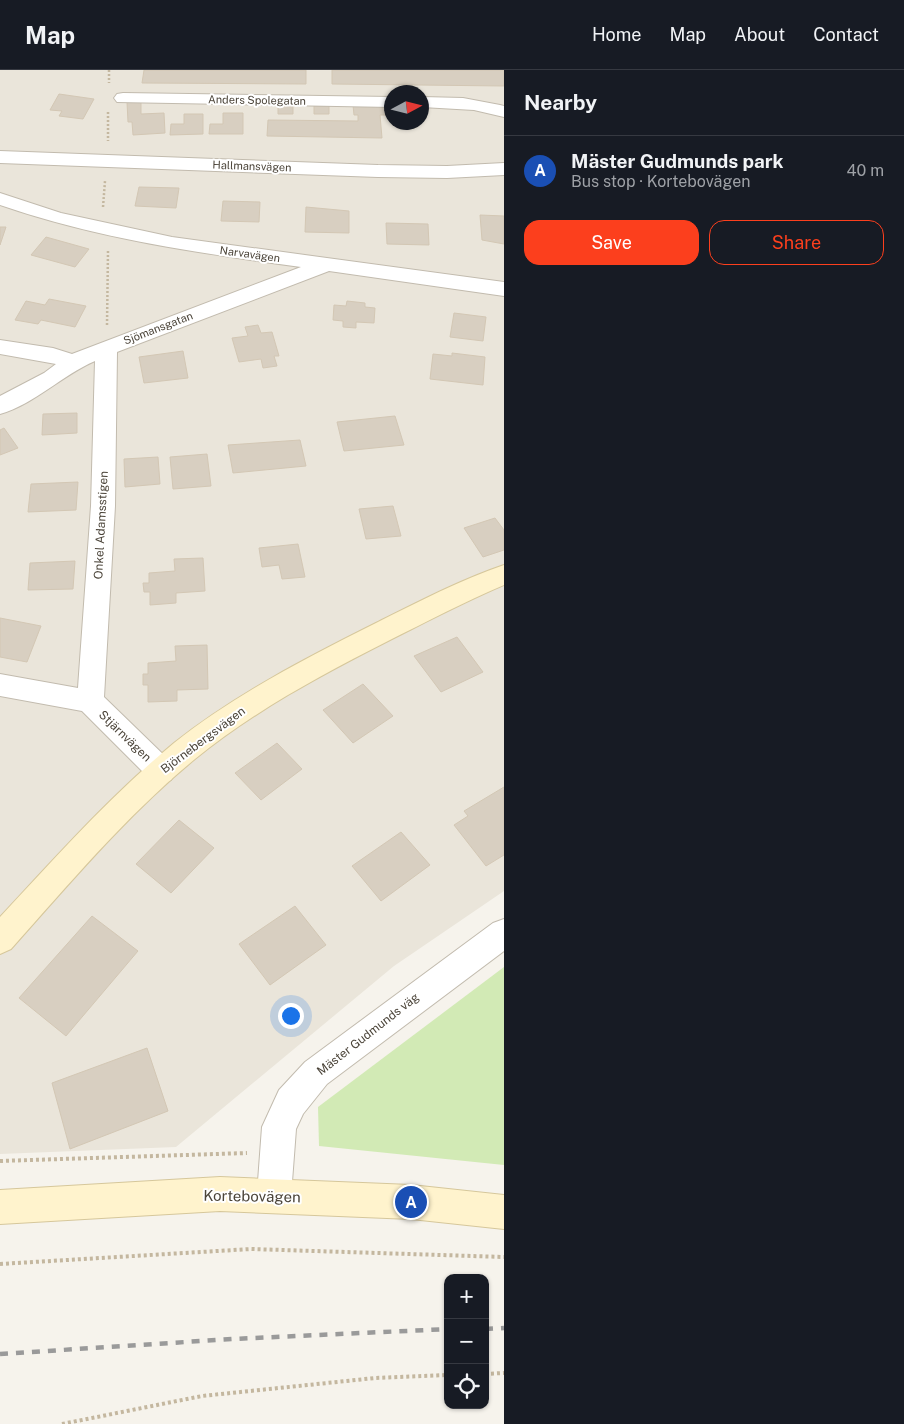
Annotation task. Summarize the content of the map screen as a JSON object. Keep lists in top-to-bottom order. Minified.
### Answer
{"streets":{"street":["Anders Spolegatan","Hallmansvägen","Narvavägen","Sjömansgatan","Onkel Adamsstigen","Stjärnvägen","Björnebergsvägen","Mäster Gudmunds väg","Kortebovägen"]},"crossings":[["Narvavägen","Sjömansgatan"],["Sjömansgatan","Onkel Adamsstigen"],["Onkel Adamsstigen","Stjärnvägen"],["Stjärnvägen","Björnebergsvägen"],["Mäster Gudmunds väg","Kortebovägen"]],"north":"right","page":{"header":"Map","nav":["Home","Map","About","Contact"],"heading":"Nearby","list":[{"mark":"A","name":"Mäster Gudmunds park","note":"Bus stop · Kortebovägen","value":"40 m"}],"buttons":["Save","Share"],"pins":"A","map_buttons":["+","−"]}}
